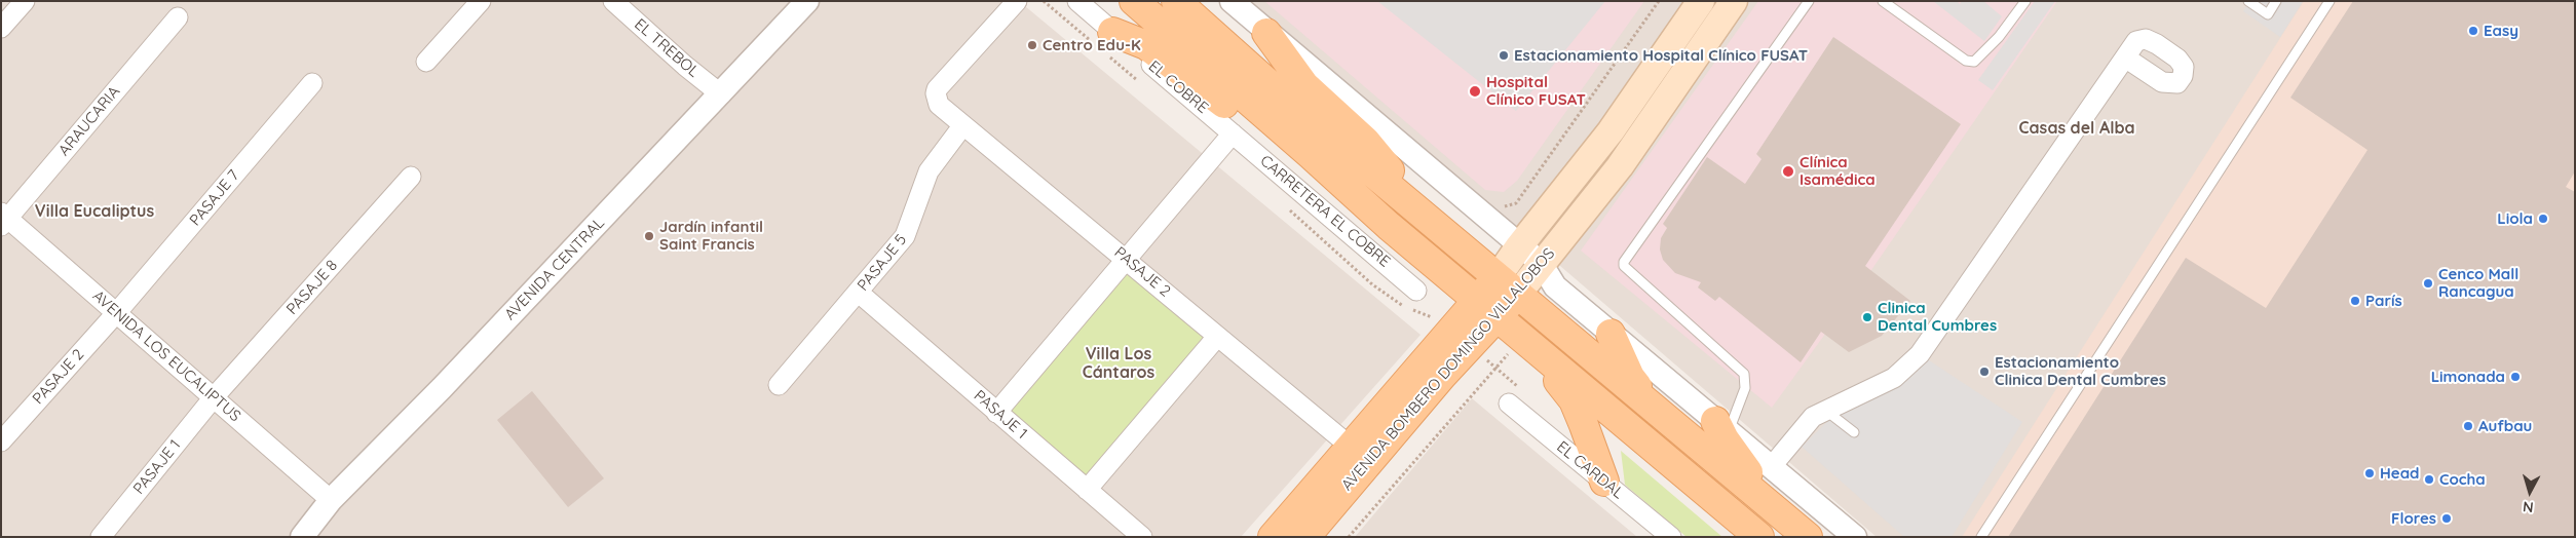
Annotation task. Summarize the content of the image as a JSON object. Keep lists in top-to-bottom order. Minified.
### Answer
{"streets":{"main road":["AVENIDA BOMBERO DOMINGO VILLALOBOS"],"street":["EL TREBOL","EL COBRE","ARAUCARIA","PASAJE 7","CARRETERA EL COBRE","PASAJE 5","AVENIDA CENTRAL","PASAJE 2","PASAJE 8","AVENIDA LOS EUCALIPTUS","PASAJE 1","EL CARDAL"]},"crossings":[["EL TREBOL","AVENIDA CENTRAL"],["EL COBRE","CARRETERA EL COBRE"],["ARAUCARIA","AVENIDA LOS EUCALIPTUS"],["PASAJE 7","PASAJE 2"],["PASAJE 7","AVENIDA LOS EUCALIPTUS"],["PASAJE 5","PASAJE 2"],["PASAJE 5","PASAJE 1"],["AVENIDA CENTRAL","AVENIDA LOS EUCALIPTUS"],["PASAJE 2","AVENIDA LOS EUCALIPTUS"],["PASAJE 2","AVENIDA BOMBERO DOMINGO VILLALOBOS"],["PASAJE 8","AVENIDA LOS EUCALIPTUS"],["PASAJE 8","PASAJE 1"],["AVENIDA LOS EUCALIPTUS","PASAJE 1"]],"districts":["Casas del Alba","Villa Eucaliptus","Villa Los Cántaros"],"places":["Easy","Centro Edu-K","Estacionamiento Hospital Clínico FUSAT","Hospital Clínico FUSAT","Clínica Isamédica","Liola","Jardín infantil Saint Francis","Cenco Mall Rancagua","París","Clinica Dental Cumbres","Estacionamiento Clinica Dental Cumbres","Limonada","Aufbau","Head","Cocha","Flores"],"north":"bottom"}
